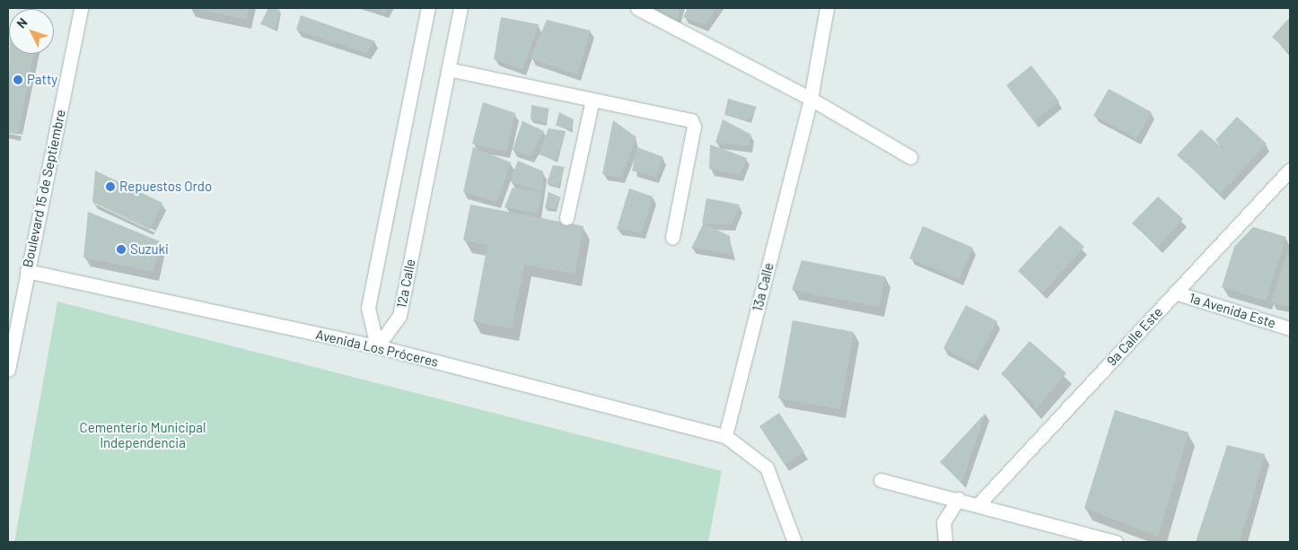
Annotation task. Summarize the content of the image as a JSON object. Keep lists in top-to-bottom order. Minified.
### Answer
{"streets":{"street":["Boulevard 15 de Septiembre","12a Calle","13a Calle","1a Avenida Este","9a Calle Este","Avenida Los Próceres"]},"crossings":[["Boulevard 15 de Septiembre","Avenida Los Próceres"],["12a Calle","Avenida Los Próceres"],["13a Calle","Avenida Los Próceres"],["1a Avenida Este","9a Calle Este"]],"parks":["Cementerio Municipal Independencia"],"places":["Patty","Repuestos Ordo","Suzuki"],"north":"top left"}
